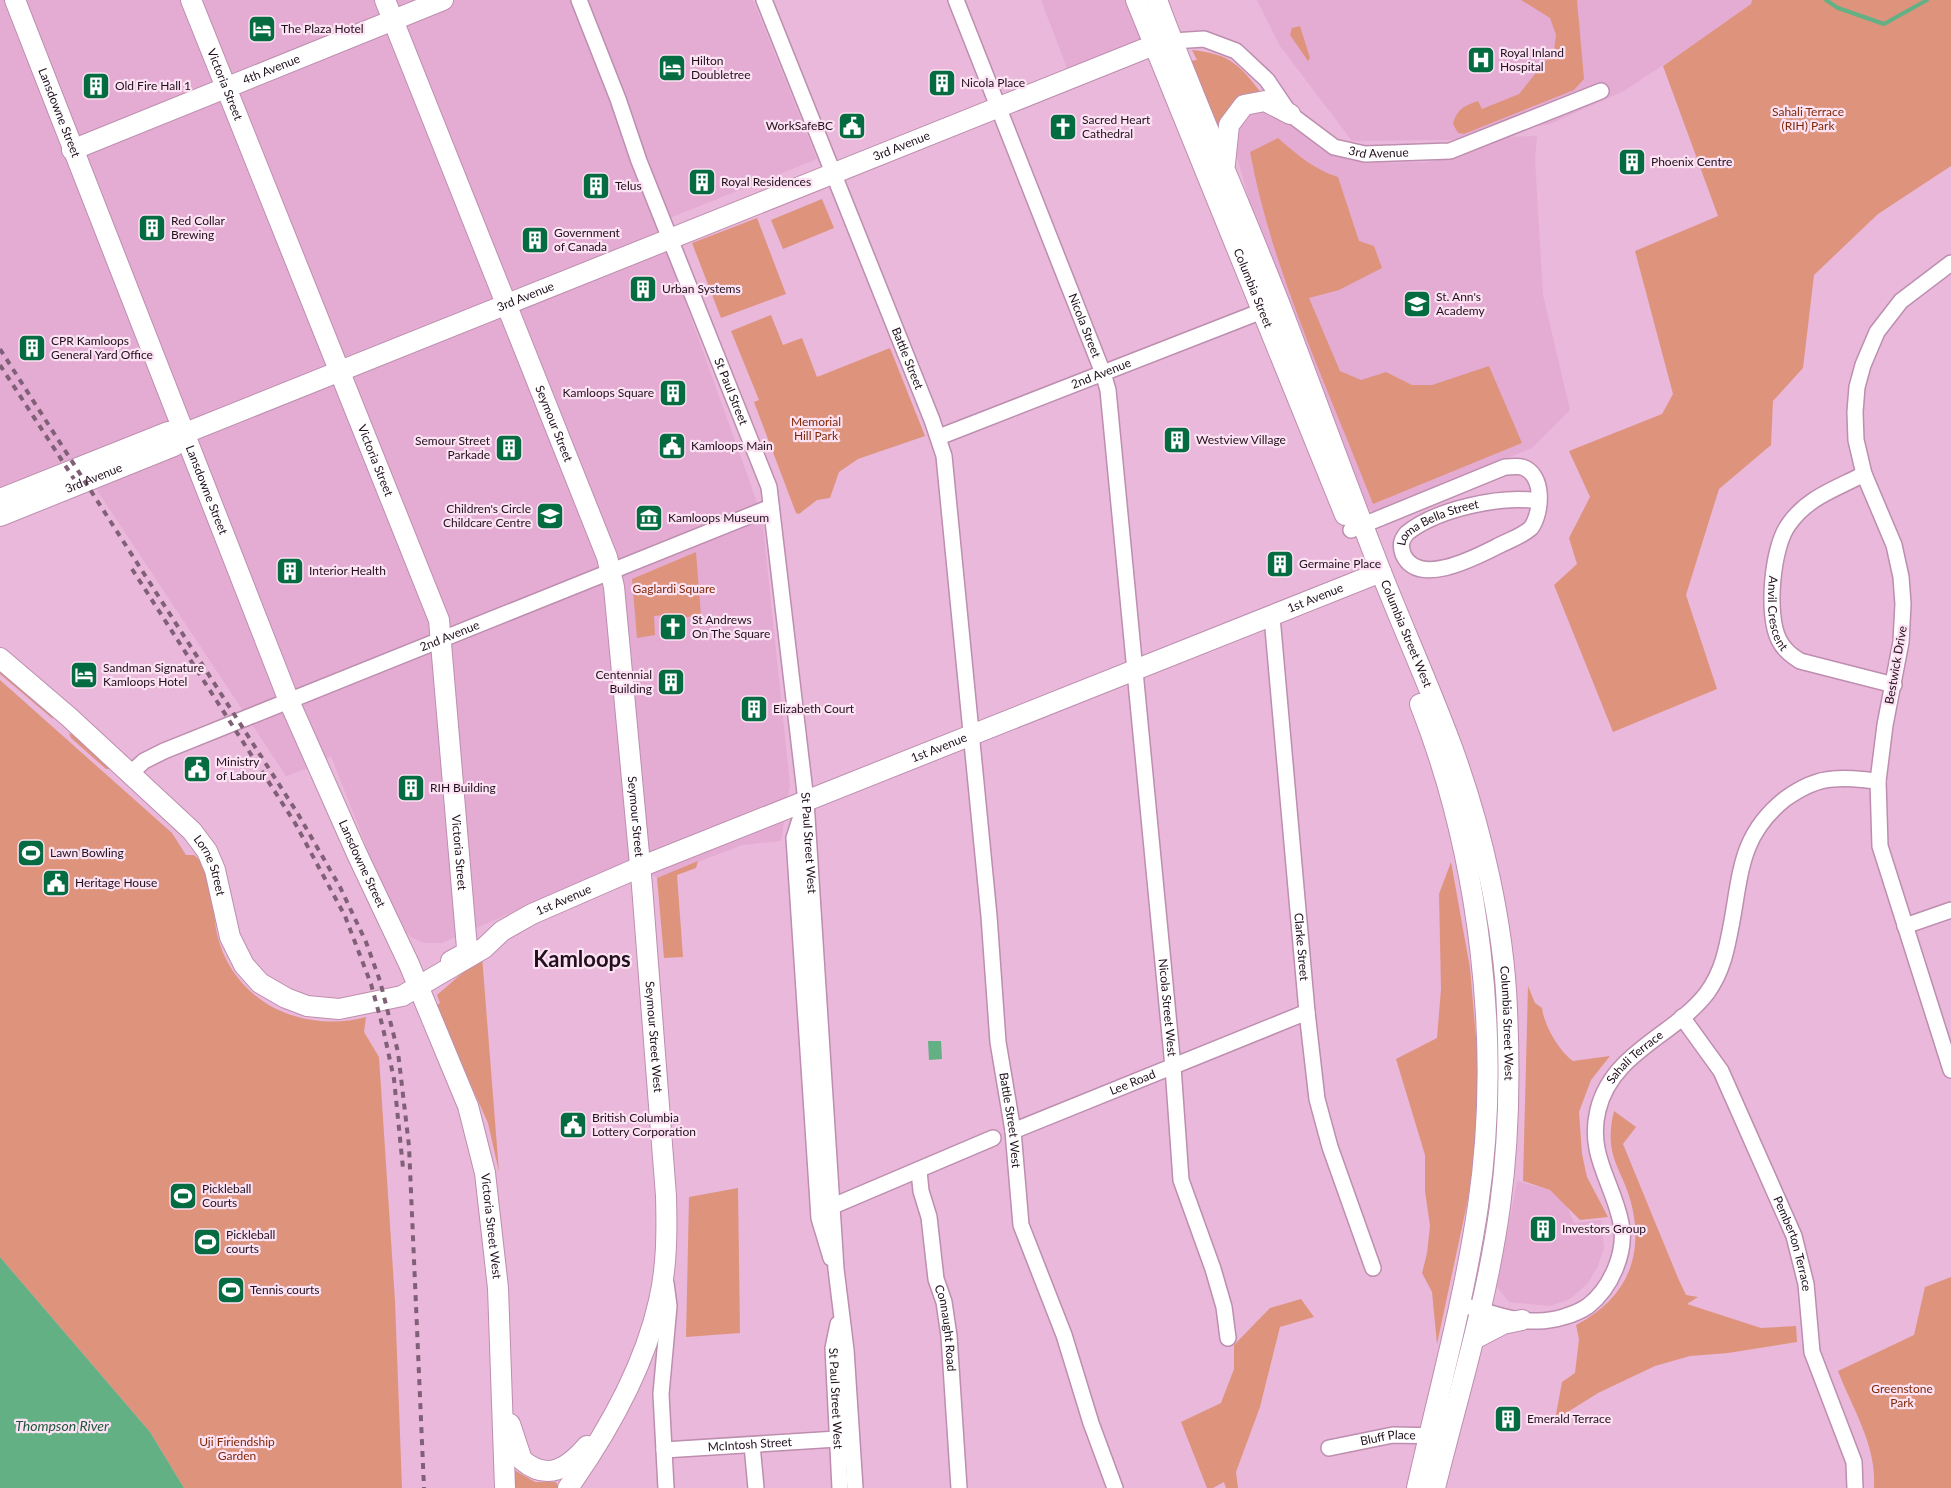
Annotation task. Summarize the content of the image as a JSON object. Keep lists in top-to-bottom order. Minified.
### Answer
{"streets":{"main road":["4th Avenue","Victoria Street","Lansdowne Street","3rd Avenue","Columbia Street","Seymour Street","1st Avenue","Columbia Street West","Lorne Street","Seymour Street West","Victoria Street West"],"street":["Nicola Street","Battle Street","2nd Avenue","St Paul Street","Loma Bella Street","Anvil Crescent","Bestwick Drive","St Paul Street West","Clarke Street","Nicola Street West","Sahali Terrace","Lee Road","Battle Street West","Pemberton Terrace","Connaught Road","Bluff Place","McIntosh Street"]},"crossings":[["4th Avenue","Victoria Street"],["4th Avenue","Lansdowne Street"],["4th Avenue","Seymour Street"],["Victoria Street","3rd Avenue"],["Victoria Street","2nd Avenue"],["Victoria Street","1st Avenue"],["Lansdowne Street","3rd Avenue"],["Lansdowne Street","2nd Avenue"],["Lansdowne Street","1st Avenue"],["Lansdowne Street","Lorne Street"],["Lansdowne Street","Victoria Street West"],["3rd Avenue","Columbia Street"],["3rd Avenue","Nicola Street"],["3rd Avenue","Battle Street"],["3rd Avenue","St Paul Street"],["3rd Avenue","Seymour Street"],["Columbia Street","2nd Avenue"],["Columbia Street","Loma Bella Street"],["Columbia Street","1st Avenue"],["Columbia Street","Columbia Street West"],["Nicola Street","2nd Avenue"],["Nicola Street","1st Avenue"],["Nicola Street","Nicola Street West"],["Battle Street","2nd Avenue"],["Battle Street","1st Avenue"],["Battle Street","Battle Street West"],["2nd Avenue","St Paul Street"],["2nd Avenue","Seymour Street"],["2nd Avenue","Lorne Street"],["St Paul Street","1st Avenue"],["St Paul Street","St Paul Street West"],["Seymour Street","1st Avenue"],["Seymour Street","Seymour Street West"],["1st Avenue","Columbia Street West"],["1st Avenue","St Paul Street West"],["1st Avenue","Lorne Street"],["1st Avenue","Clarke Street"],["1st Avenue","Nicola Street West"],["1st Avenue","Seymour Street West"],["1st Avenue","Battle Street West"],["1st Avenue","Victoria Street West"],["Anvil Crescent","Bestwick Drive"],["Columbia Street West","Sahali Terrace"],["Columbia Street West","Bluff Place"],["Bestwick Drive","Sahali Terrace"],["St Paul Street West","McIntosh Street"],["Lorne Street","Victoria Street West"],["Clarke Street","Lee Road"],["Nicola Street West","Lee Road"],["Seymour Street West","McIntosh Street"],["Sahali Terrace","Pemberton Terrace"],["Lee Road","Battle Street West"]],"districts":["Kamloops"],"water":["Thompson River"],"parks":["Sahali Terrace (RIH) Park","Memorial Hill Park","Gaglardi Square","Greenstone Park","Uji Firiendship Garden"],"places":{"hotel":["The Plaza Hotel","Hilton Doubletree","Sandman Signature Kamloops Hotel"],"hospital":["Royal Inland Hospital"],"building":["Nicola Place","Old Fire Hall 1","Phoenix Centre","Royal Residences","Telus","Red Collar Brewing","Government of Canada","Urban Systems","CPR Kamloops General Yard Office","Kamloops Square","Westview Village","Semour Street Parkade","Germaine Place","Interior Health","Centennial Building","Elizabeth Court","RIH Building","Investors Group","Emerald Terrace"],"public building":["WorkSafeBC","Kamloops Main","Ministry of Labour","Heritage House","British Columbia Lottery Corporation"],"church":["Sacred Heart Cathedral","St Andrews On The Square"],"school or university":["St. Ann's Academy","Children's Circle Childcare Centre"],"museum":["Kamloops Museum"],"sports":["Lawn Bowling","Pickleball Courts","Pickleball courts","Tennis courts"]}}
